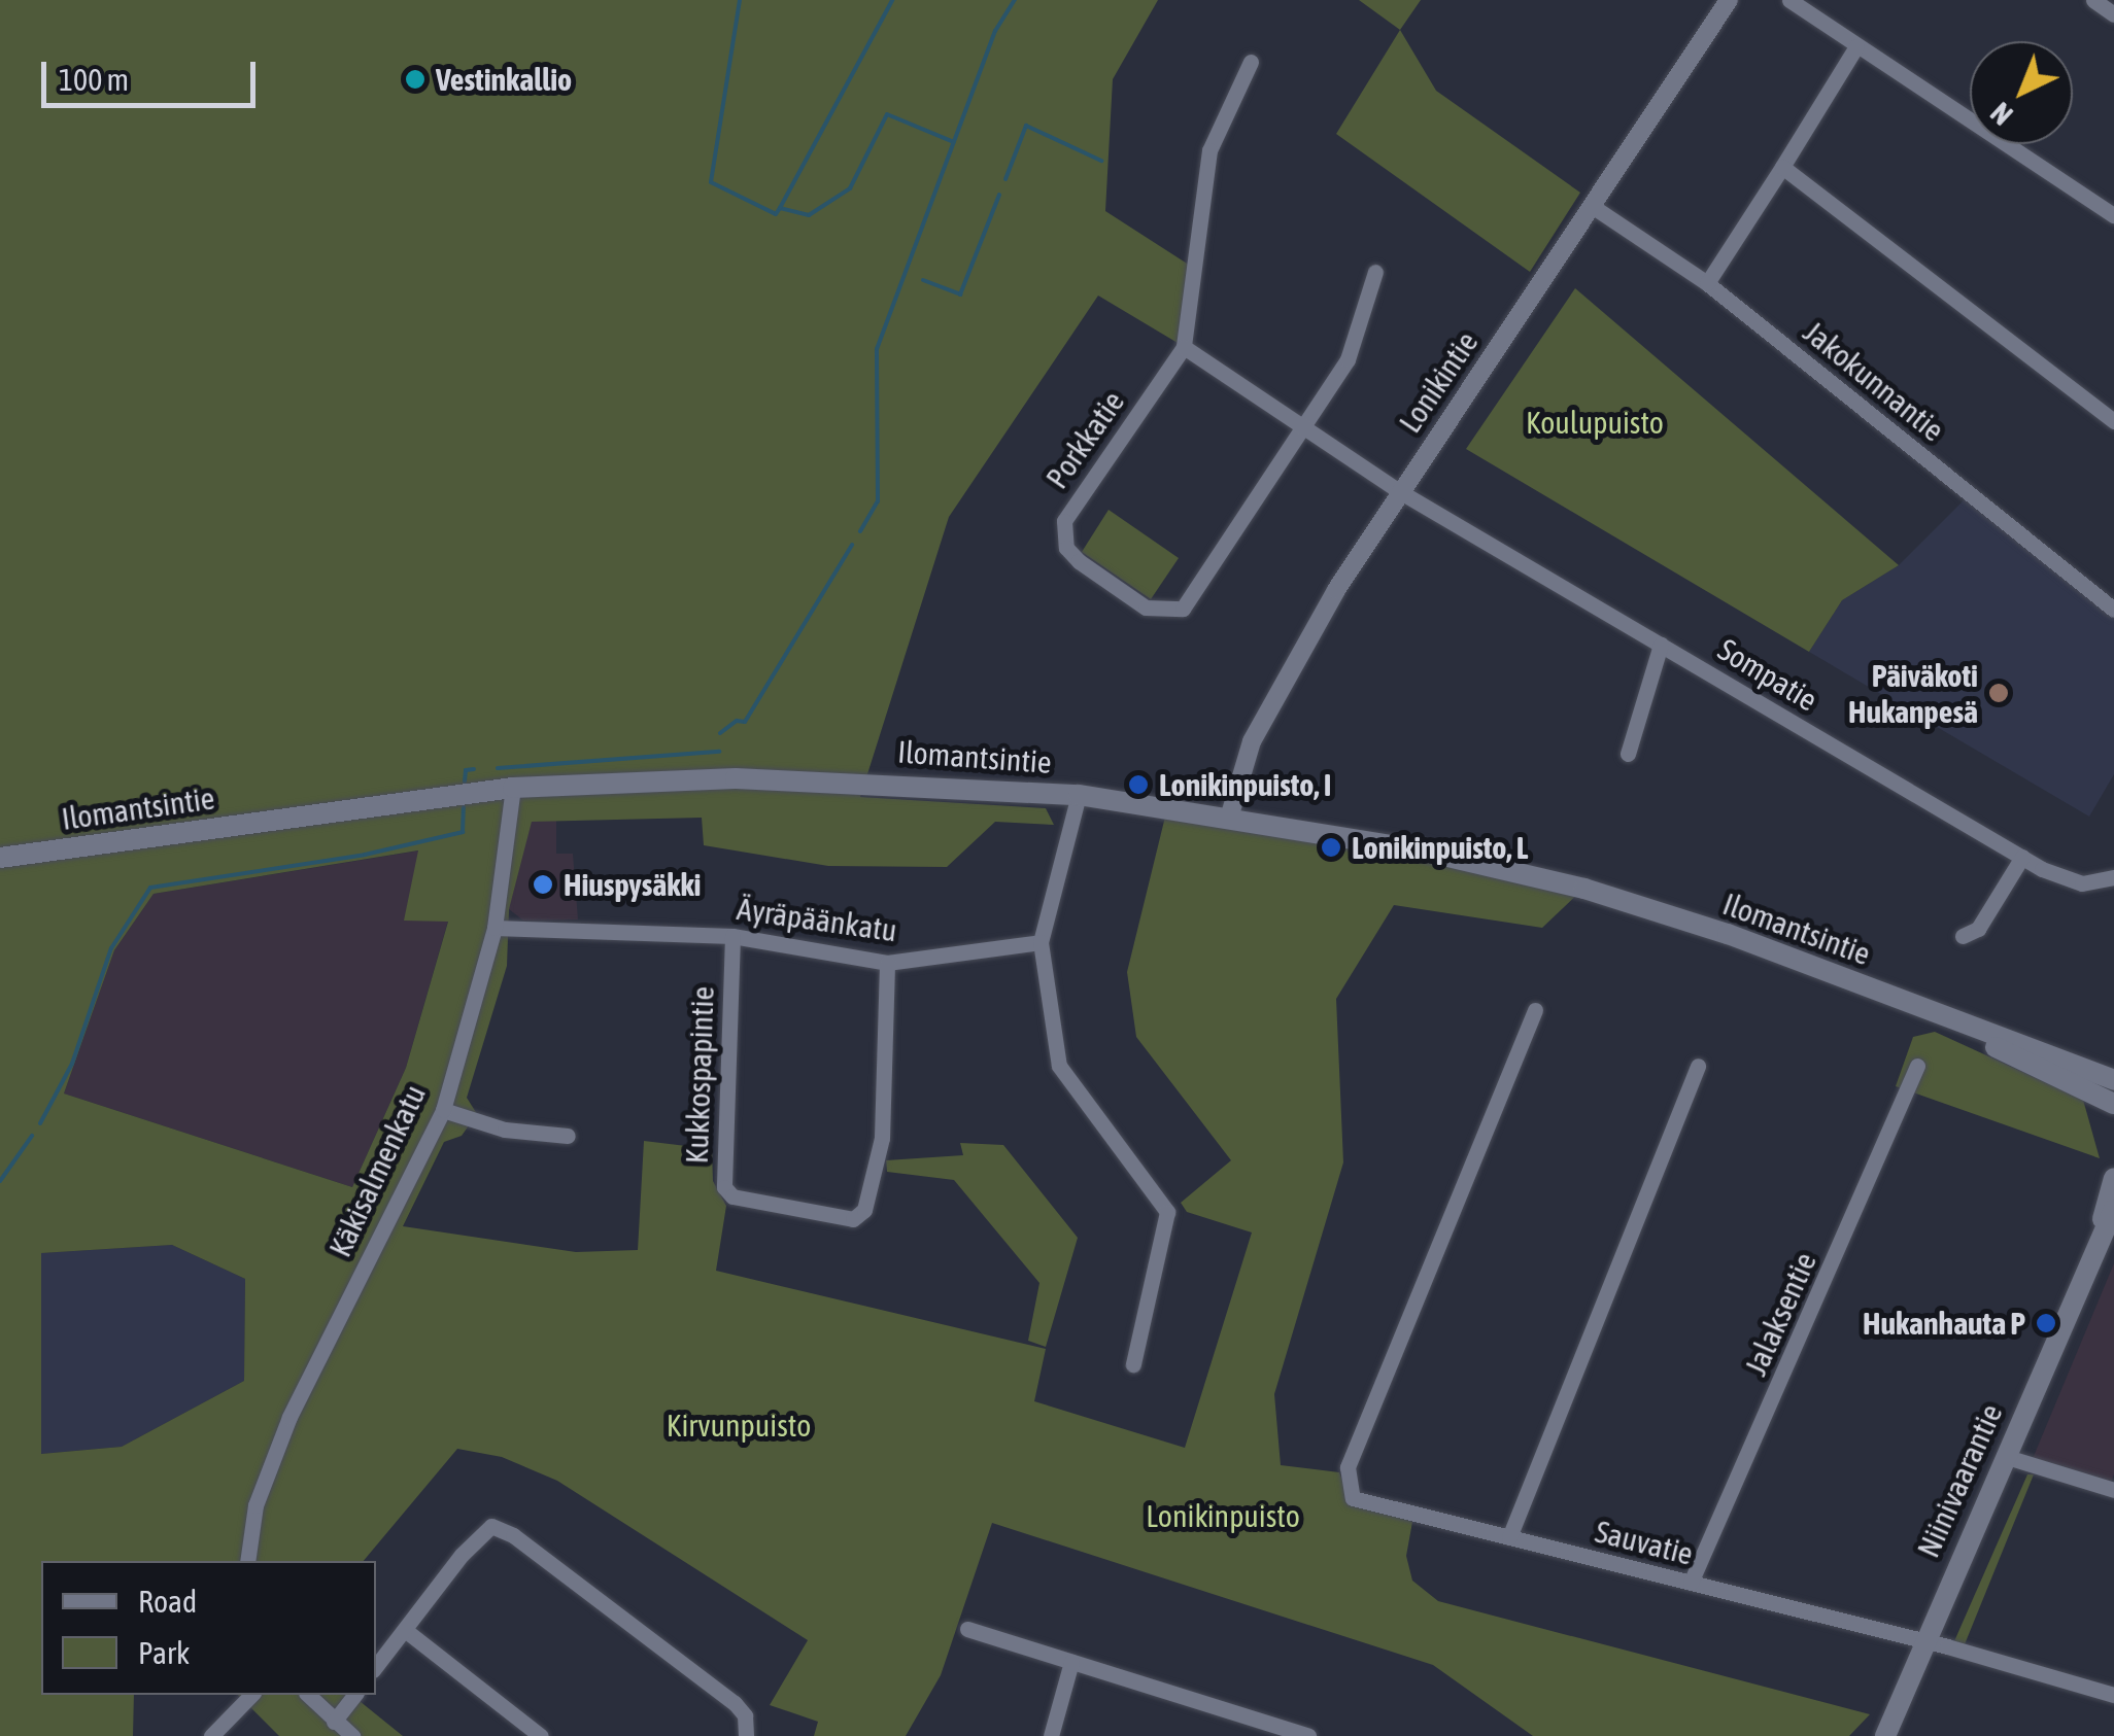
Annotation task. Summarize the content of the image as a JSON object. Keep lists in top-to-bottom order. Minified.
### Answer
{"streets":{"main road":["Ilomantsintie","Niinivaarantie"],"street":["Jakokunnantie","Lonikintie","Porkkatie","Sompatie","Äyräpäänkatu","Kukkospapintie","Käkisalmenkatu","Jalaksentie","Sauvatie"]},"crossings":[["Jakokunnantie","Lonikintie"],["Lonikintie","Sompatie"],["Lonikintie","Ilomantsintie"],["Ilomantsintie","Käkisalmenkatu"],["Äyräpäänkatu","Kukkospapintie"],["Äyräpäänkatu","Käkisalmenkatu"],["Jalaksentie","Sauvatie"],["Niinivaarantie","Sauvatie"]],"parks":["Koulupuisto","Kirvunpuisto","Lonikinpuisto"],"places":["Vestinkallio","Päiväkoti Hukanpesä","Lonikinpuisto, I","Lonikinpuisto, L","Hiuspysäkki","Hukanhauta P"],"legend":["Road","Park"],"scale_bar":"100 m","north":"bottom left"}
